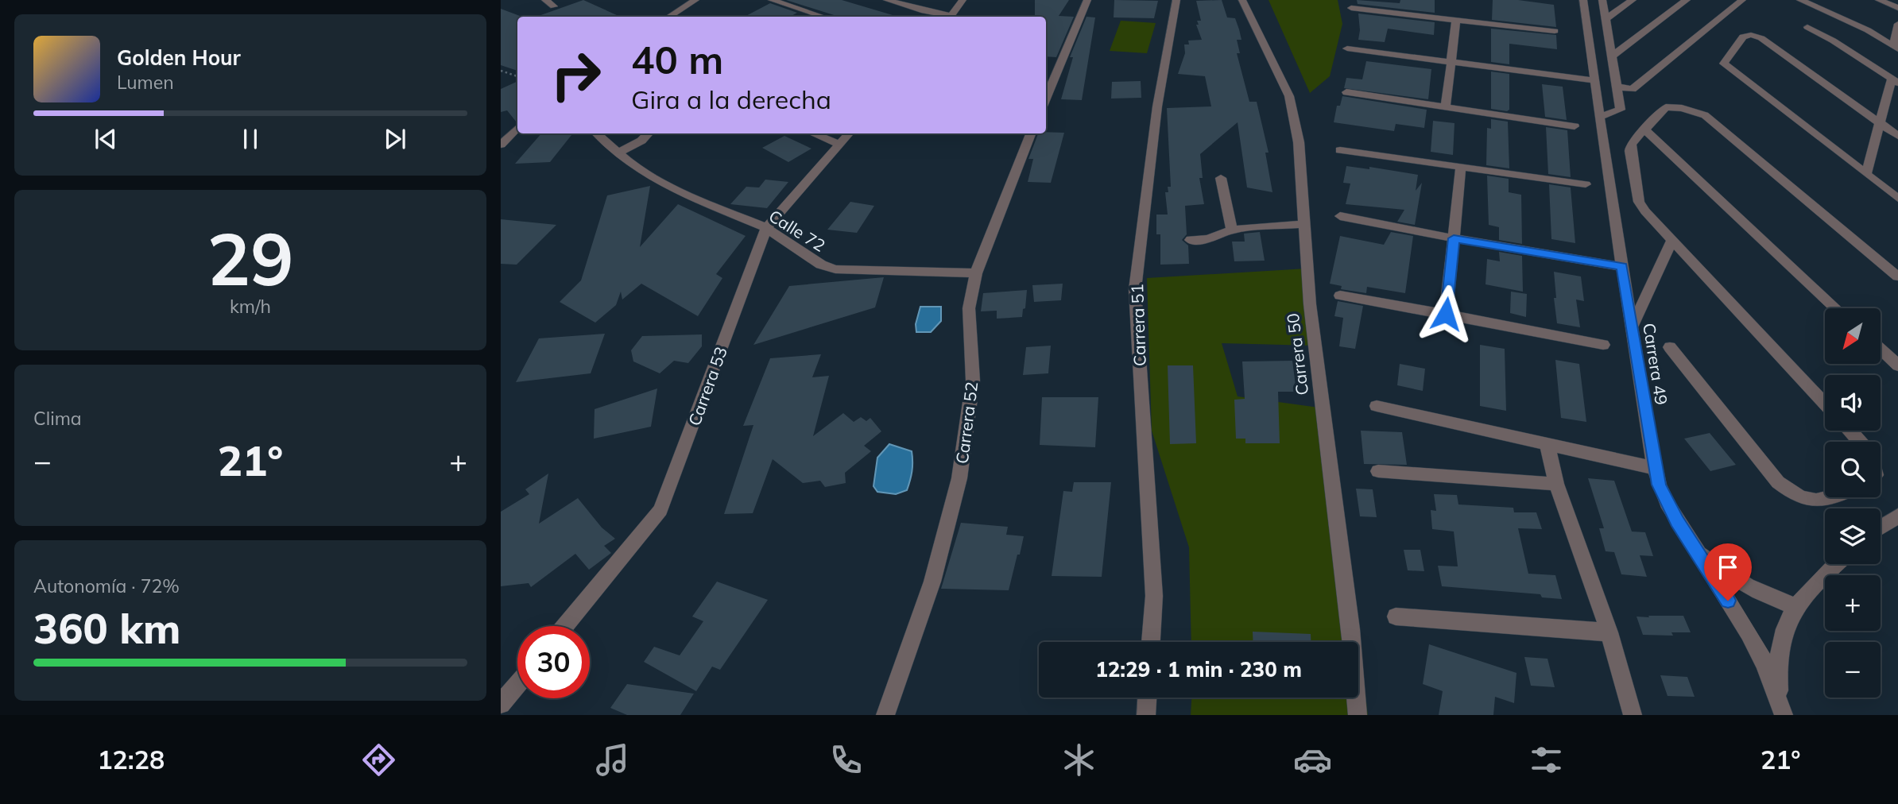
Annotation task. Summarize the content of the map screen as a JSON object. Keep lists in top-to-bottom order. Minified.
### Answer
{"streets":{"street":["Calle 72","Carrera 51","Carrera 50","Carrera 49","Carrera 53","Carrera 52"]},"crossings":[["Calle 72","Carrera 53"],["Calle 72","Carrera 52"]],"north":"bottom left","page":{"turn":["40 m","Gira a la derecha"],"song":["Golden Hour","Lumen"],"tile":[["29","km/h"],"Clima",["Autonomía · 72%","360 km"]],"map_buttons":["+","−"],"heat":["−","21°","+"],"limit":"30","trip":"12:29 · 1 min · 230 m","tabs":["12:28","21°"]}}
